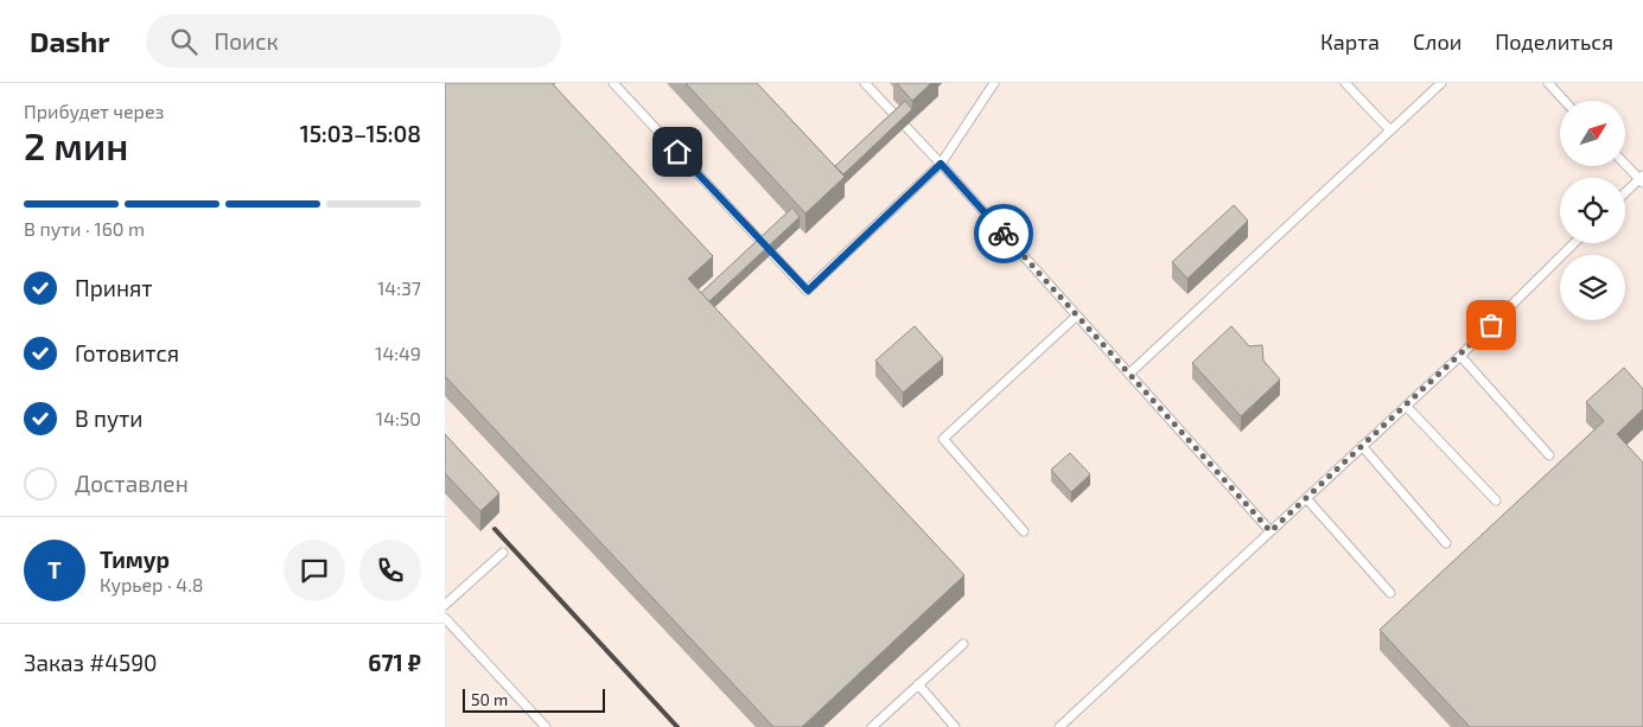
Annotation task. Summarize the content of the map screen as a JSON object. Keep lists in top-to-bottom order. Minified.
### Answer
{"scale_bar":"50 m","north":"top right","page":{"header":"Dashr","search":"Поиск","nav":["Карта","Слои","Поделиться"],"heading":["2 мин","Прибудет через","15:03–15:08"],"panel":["Тимур","Курьер · 4.8","Заказ #4590","671 ₽"],"bar":"В пути · 160 m","list":[["Принят","14:37"],["Готовится","14:49"],["В пути","14:50"],"Доставлен"],"round":"Т","scale":"50 m"}}
